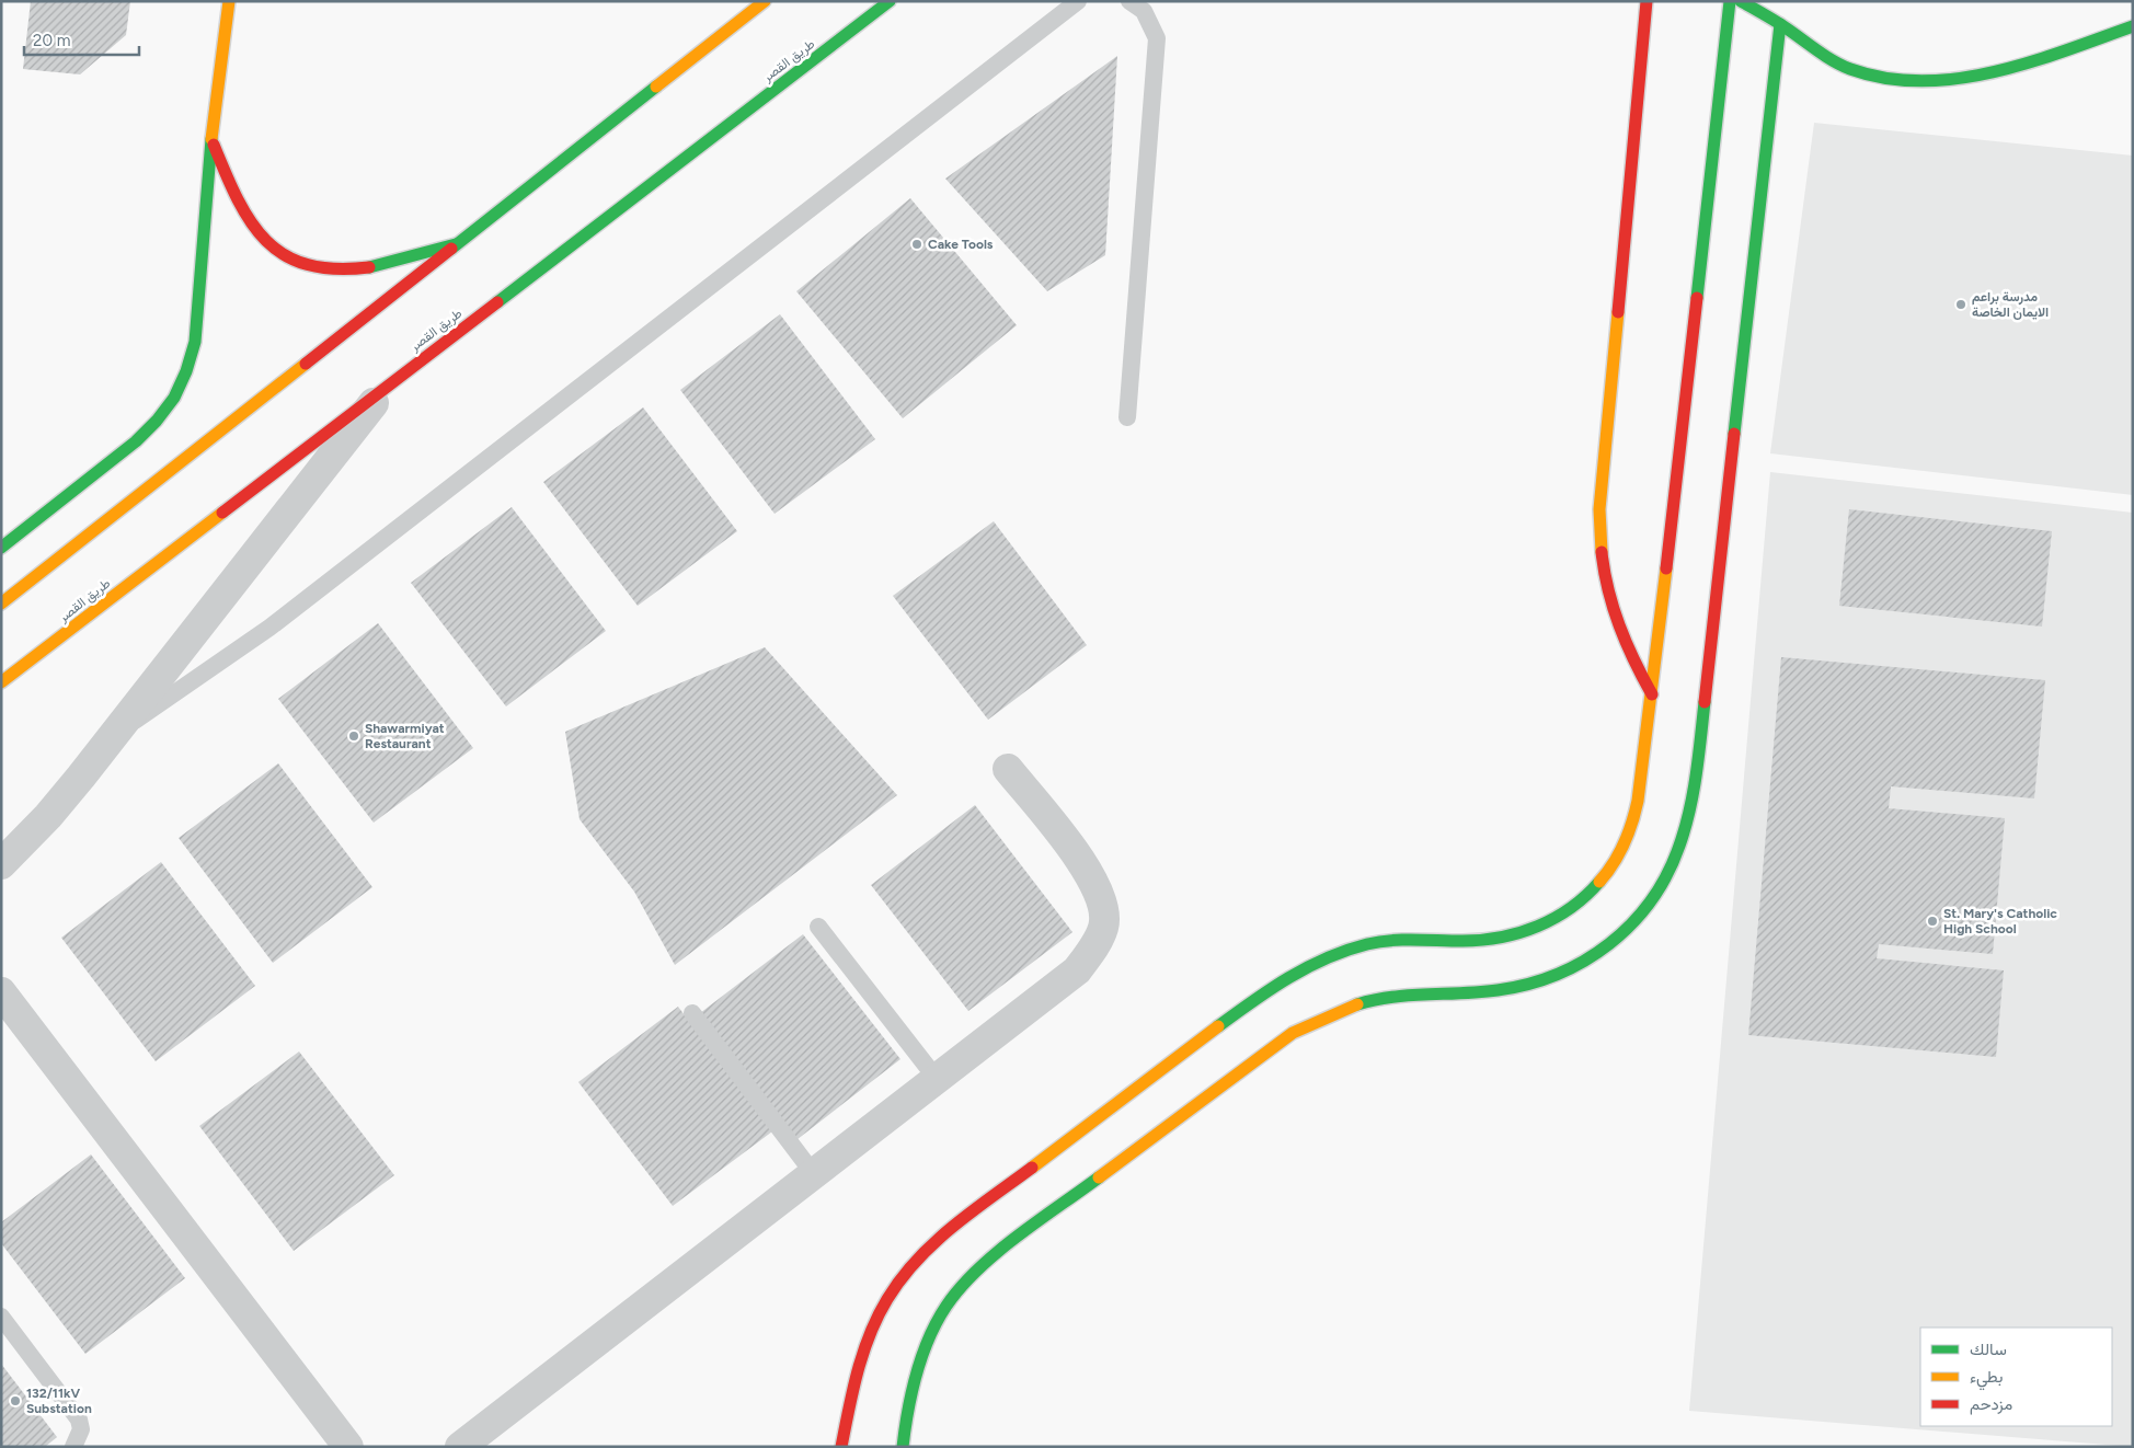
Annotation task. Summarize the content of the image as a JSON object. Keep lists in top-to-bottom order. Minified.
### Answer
{"streets":{"street":["طريق القصر"]},"places":["Cake Tools","مدرسة براعم الايمان الخاصة","Shawarmiyat Restaurant","St. Mary's Catholic High School","132/11kV Substation"],"legend":["سالك","بطيء","مزدحم"],"scale_bar":"20 m"}
